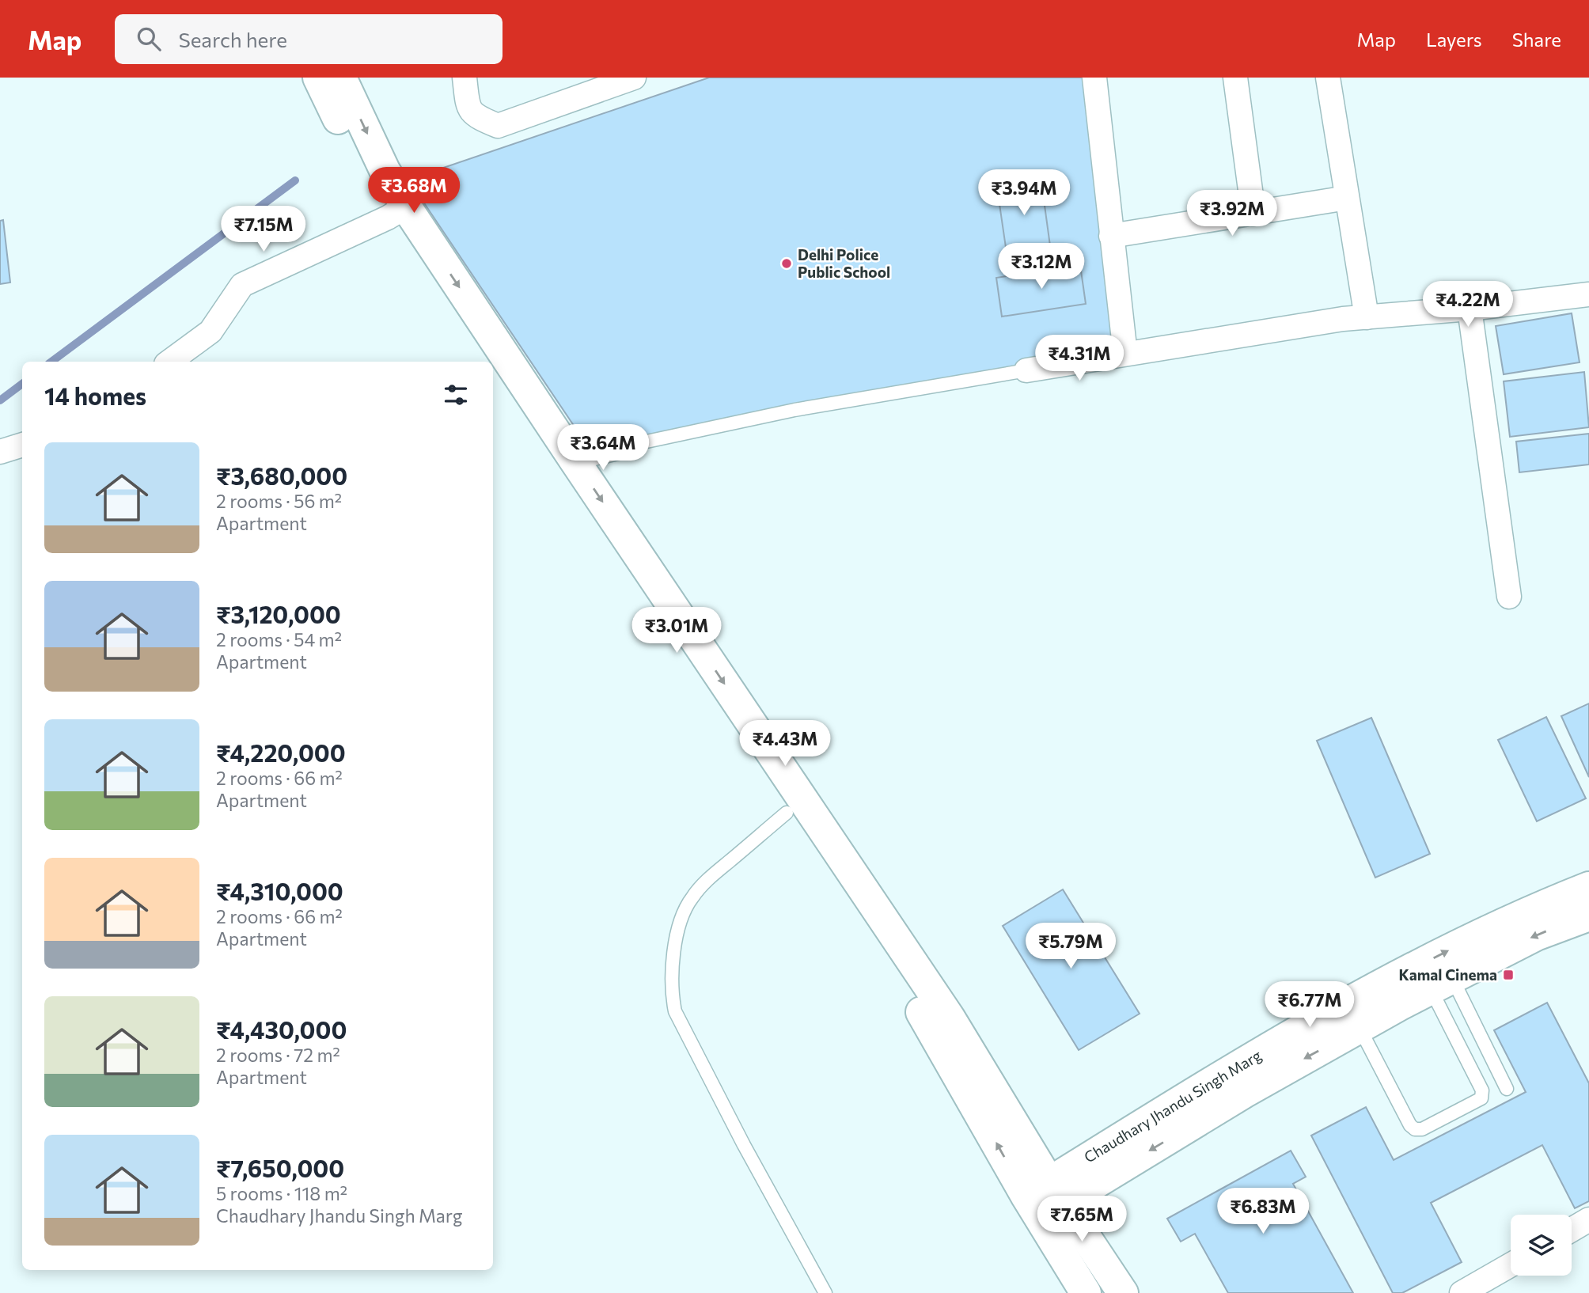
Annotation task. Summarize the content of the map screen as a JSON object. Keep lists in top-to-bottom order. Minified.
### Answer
{"streets":{"street":["Chaudhary Jhandu Singh Marg"]},"places":{"other":["Delhi Police Public School"],"transit":["Kamal Cinema"]},"page":{"header":"Map","search":"Search here","nav":["Map","Layers","Share"],"price":["₹3.68M","₹3.94M","₹3.92M","₹7.15M","₹3.12M","₹4.22M","₹4.31M","₹3.64M","₹3.01M","₹4.43M","₹5.79M","₹6.77M","₹6.83M","₹7.65M"],"heading":"14 homes","list":[{"name":"₹3,680,000","note":"2 rooms · 56 m² · Apartment"},{"name":"₹3,120,000","note":"2 rooms · 54 m² · Apartment"},{"name":"₹4,220,000","note":"2 rooms · 66 m² · Apartment"},{"name":"₹4,310,000","note":"2 rooms · 66 m² · Apartment"},{"name":"₹4,430,000","note":"2 rooms · 72 m² · Apartment"},{"name":"₹7,650,000","note":"5 rooms · 118 m² · Chaudhary Jhandu Singh Marg"}]}}
